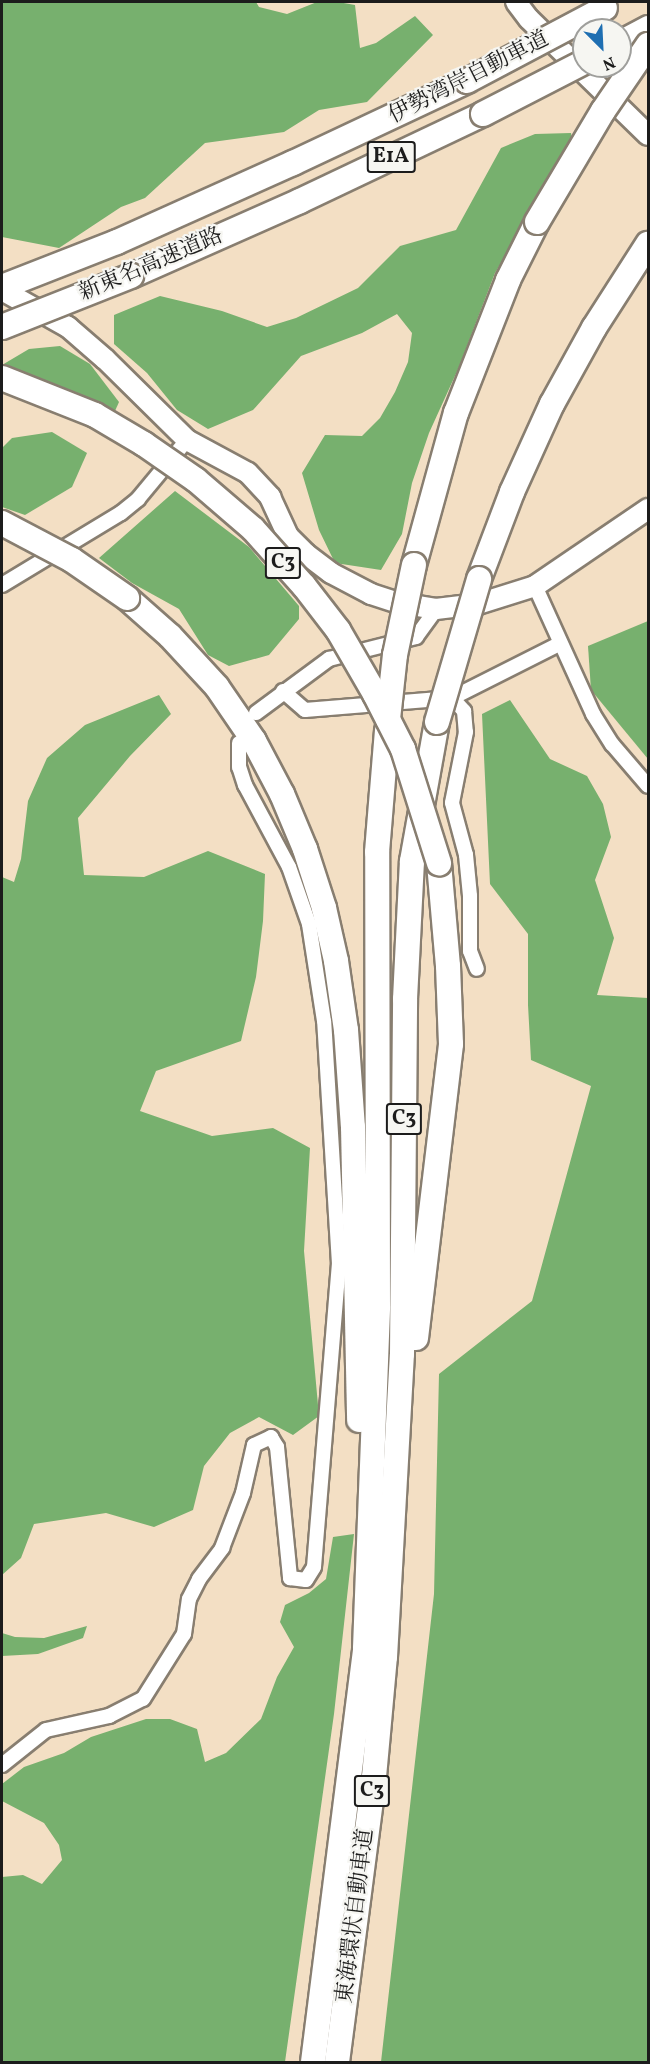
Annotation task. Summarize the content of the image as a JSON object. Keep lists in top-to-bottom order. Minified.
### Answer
{"streets":{"highway":["伊勢湾岸自動車道","E1A","新東名高速道路","C3","東海環状自動車道"]},"crossings":[["伊勢湾岸自動車道","新東名高速道路"],["C3","東海環状自動車道"]],"north":"bottom right"}
